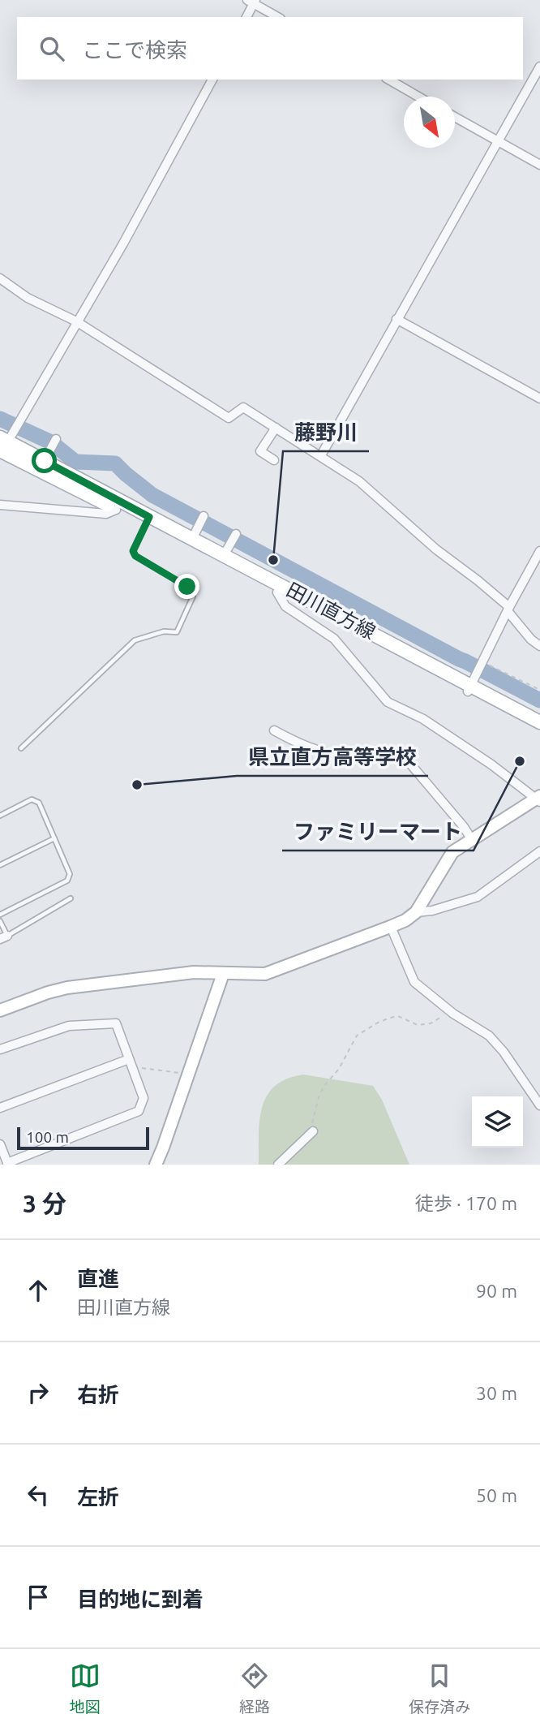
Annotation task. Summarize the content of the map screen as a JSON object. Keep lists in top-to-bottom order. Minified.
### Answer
{"streets":{"main road":["田川直方線"]},"places":["藤野川","ファミリーマート","県立直方高等学校"],"scale_bar":"100 m","north":"bottom right","page":{"search":"ここで検索","scale":"100 m","heading":["3 分","徒歩 · 170 m"],"list":[["直進","田川直方線","90 m"],["右折","30 m"],["左折","50 m"],"目的地に到着"],"nav":["地図","経路","保存済み"]}}
